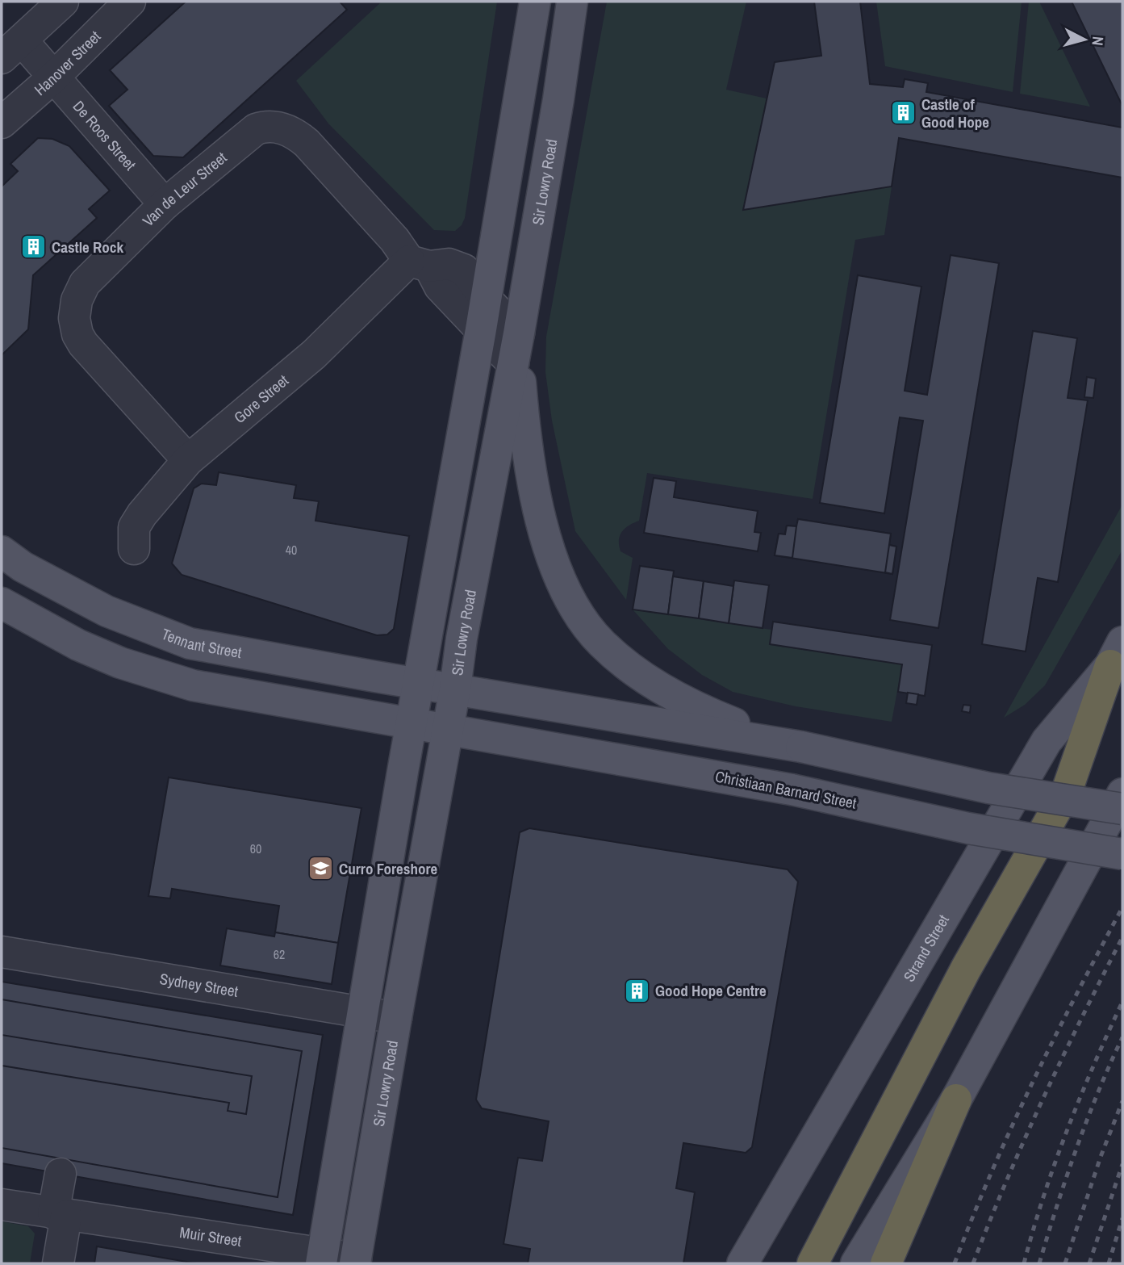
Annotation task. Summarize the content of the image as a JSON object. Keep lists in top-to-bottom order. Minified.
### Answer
{"streets":{"main road":["Sir Lowry Road","Tennant Street","Christiaan Barnard Street","Strand Street"],"street":["Hanover Street","De Roos Street","Van de Leur Street","Gore Street","Sydney Street","Muir Street"]},"crossings":[["Hanover Street","De Roos Street"],["De Roos Street","Van de Leur Street"],["Sir Lowry Road","Van de Leur Street"],["Sir Lowry Road","Tennant Street"],["Sir Lowry Road","Christiaan Barnard Street"],["Sir Lowry Road","Sydney Street"],["Sir Lowry Road","Muir Street"],["Van de Leur Street","Gore Street"]],"places":{"building":["Castle of Good Hope","Castle Rock","Good Hope Centre"],"school or university":["Curro Foreshore"]},"house_numbers":["40","60","62"],"north":"right"}
